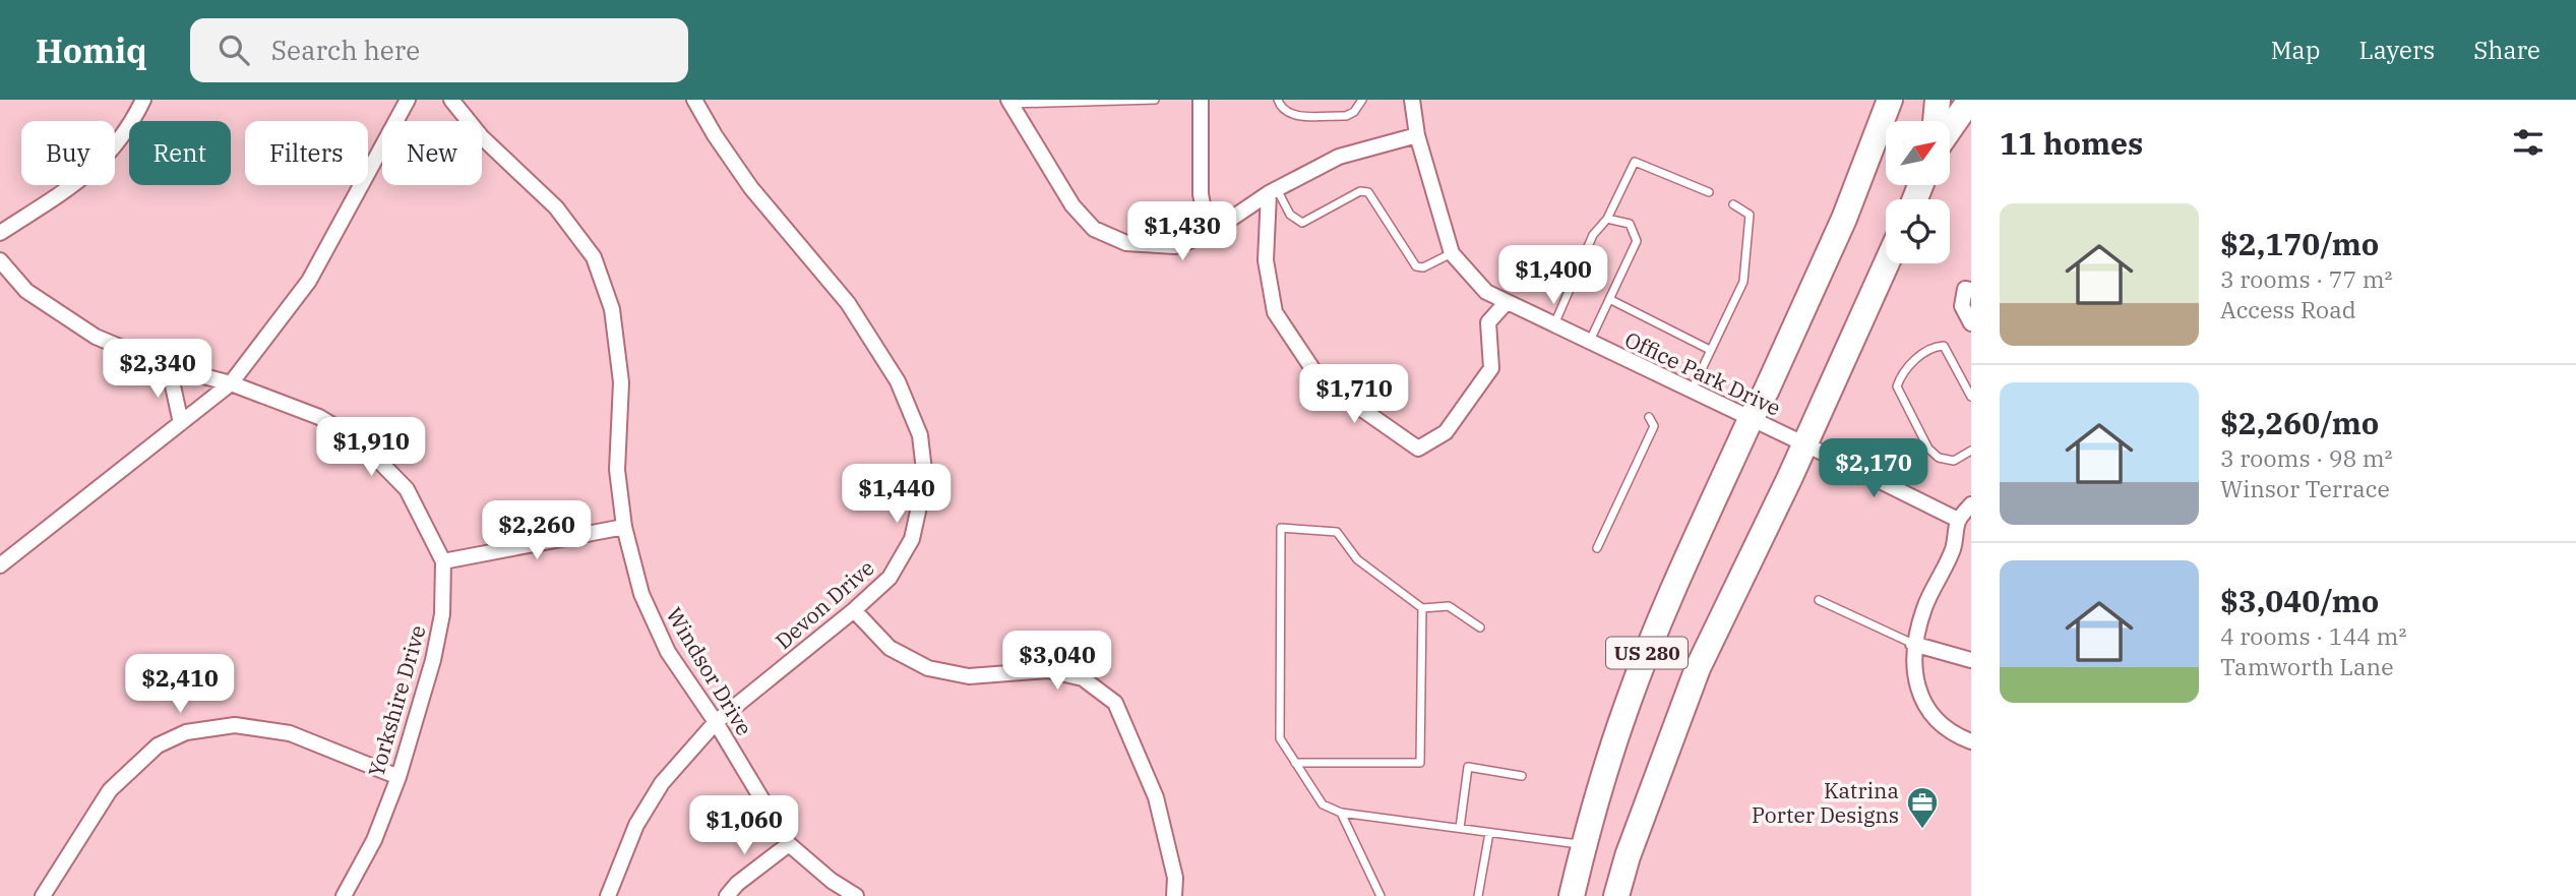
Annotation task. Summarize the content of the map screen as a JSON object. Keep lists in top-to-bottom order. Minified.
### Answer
{"streets":{"highway":["US 280"],"street":["Office Park Drive","Devon Drive","Windsor Drive","Yorkshire Drive"]},"crossings":[["Office Park Drive","US 280"],["Devon Drive","Windsor Drive"]],"places":{"office":["Katrina Porter Designs"]},"north":"top right","page":{"header":"Homiq","search":"Search here","nav":["Map","Layers","Share"],"heading":"11 homes","chip":["Buy","Rent","Filters","New"],"list":[{"name":"$2,170/mo","note":"3 rooms · 77 m² · Access Road"},{"name":"$2,260/mo","note":"3 rooms · 98 m² · Winsor Terrace"},{"name":"$3,040/mo","note":"4 rooms · 144 m² · Tamworth Lane"}],"price":["$1,430","$1,400","$2,340","$1,710","$1,910","$2,170","$1,440","$2,260","$3,040","$2,410","$1,060"]}}
